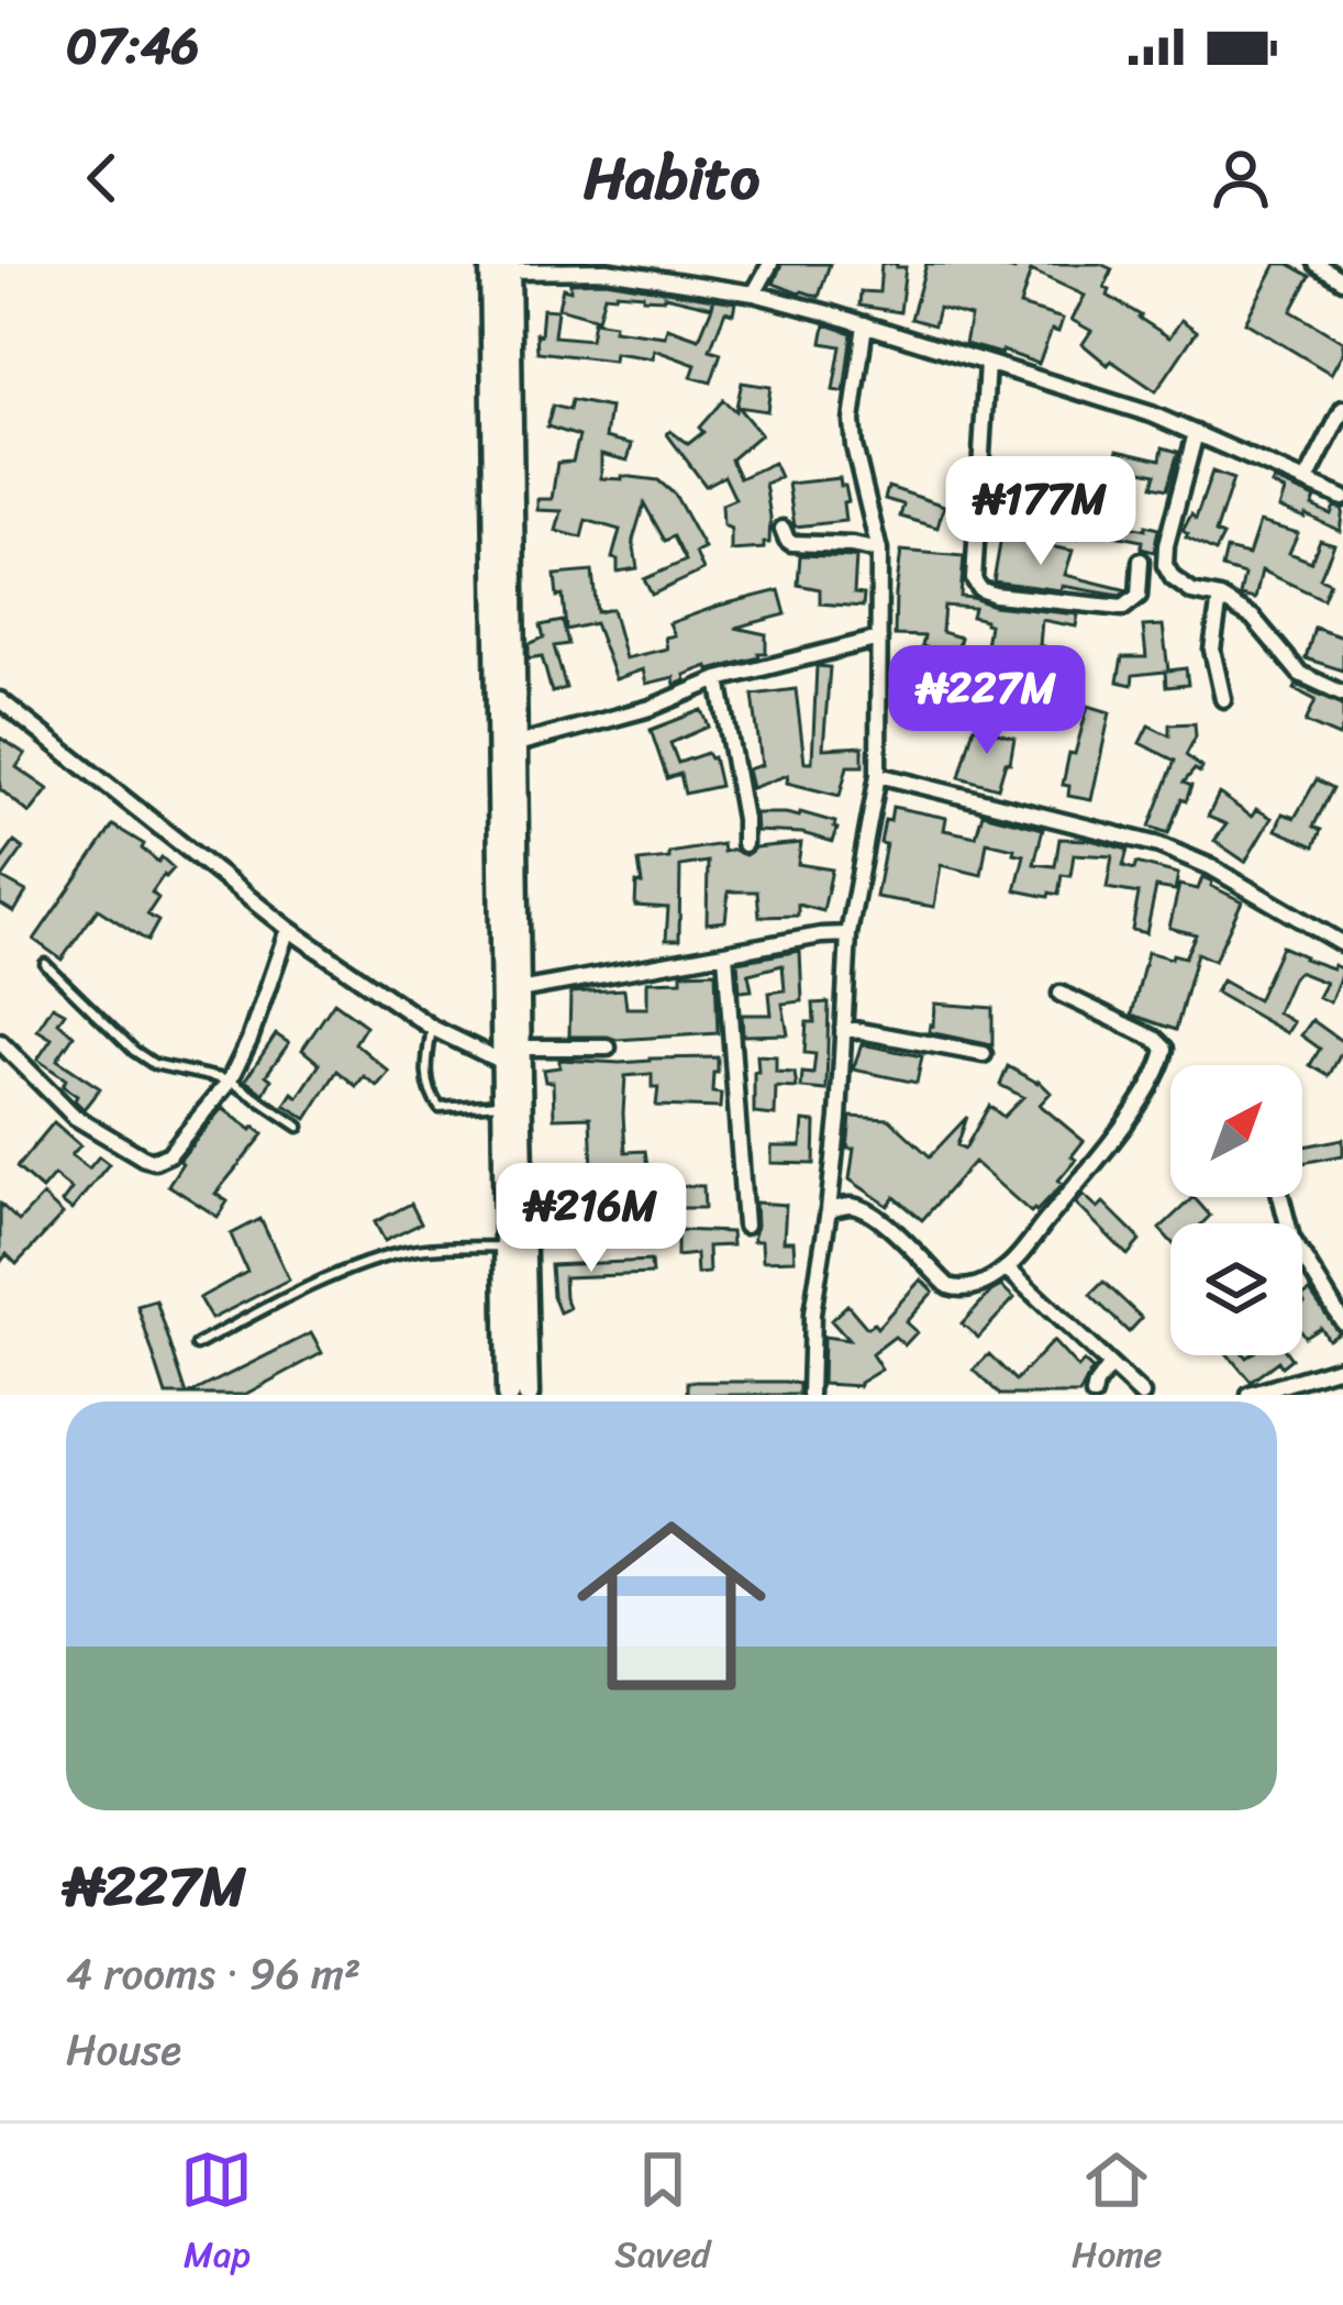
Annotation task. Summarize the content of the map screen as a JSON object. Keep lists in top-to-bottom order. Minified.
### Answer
{"north":"top right","page":{"status":"07:46","header":"Habito","price":["₦177M","₦227M","₦216M"],"list":[{"name":"₦227M","note":"4 rooms · 96 m² · House"}],"tabs":["Map","Saved","Home"]}}
